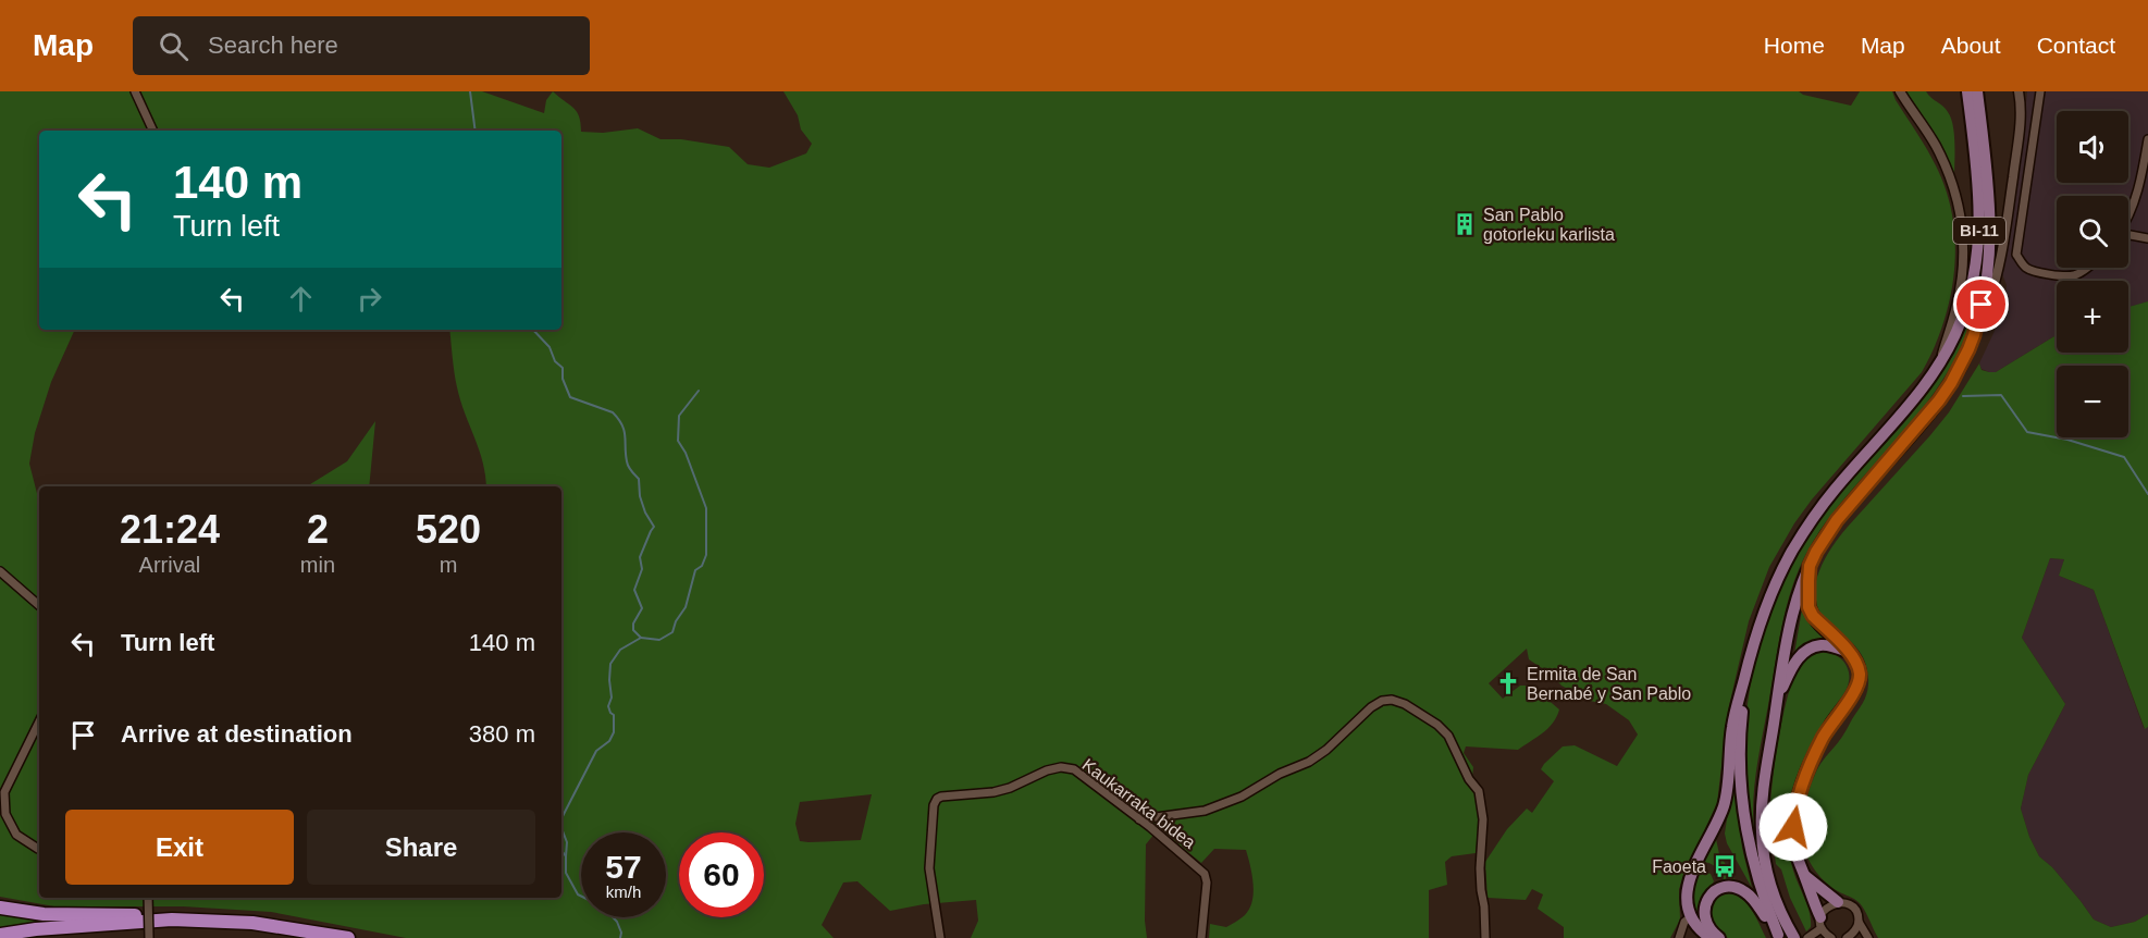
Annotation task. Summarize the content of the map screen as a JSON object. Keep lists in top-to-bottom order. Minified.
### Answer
{"streets":{"main road":["BI-11"],"street":["Kaukarraka bidea"]},"places":{"building":["San Pablo gotorleku karlista"],"church":["Ermita de San Bernabé y San Pablo"],"bus stop":["Faoeta"]},"page":{"header":"Map","search":"Search here","nav":["Home","Map","About","Contact"],"map_buttons":["+","−"],"turn":["140 m","Turn left"],"eta":["21:24","Arrival","2","min","520","m"],"list":[{"name":"Turn left","value":"140 m"},{"name":"Arrive at destination","value":"380 m"}],"buttons":["Exit","Share"],"speed":"57 km/h","limit":"60"}}
